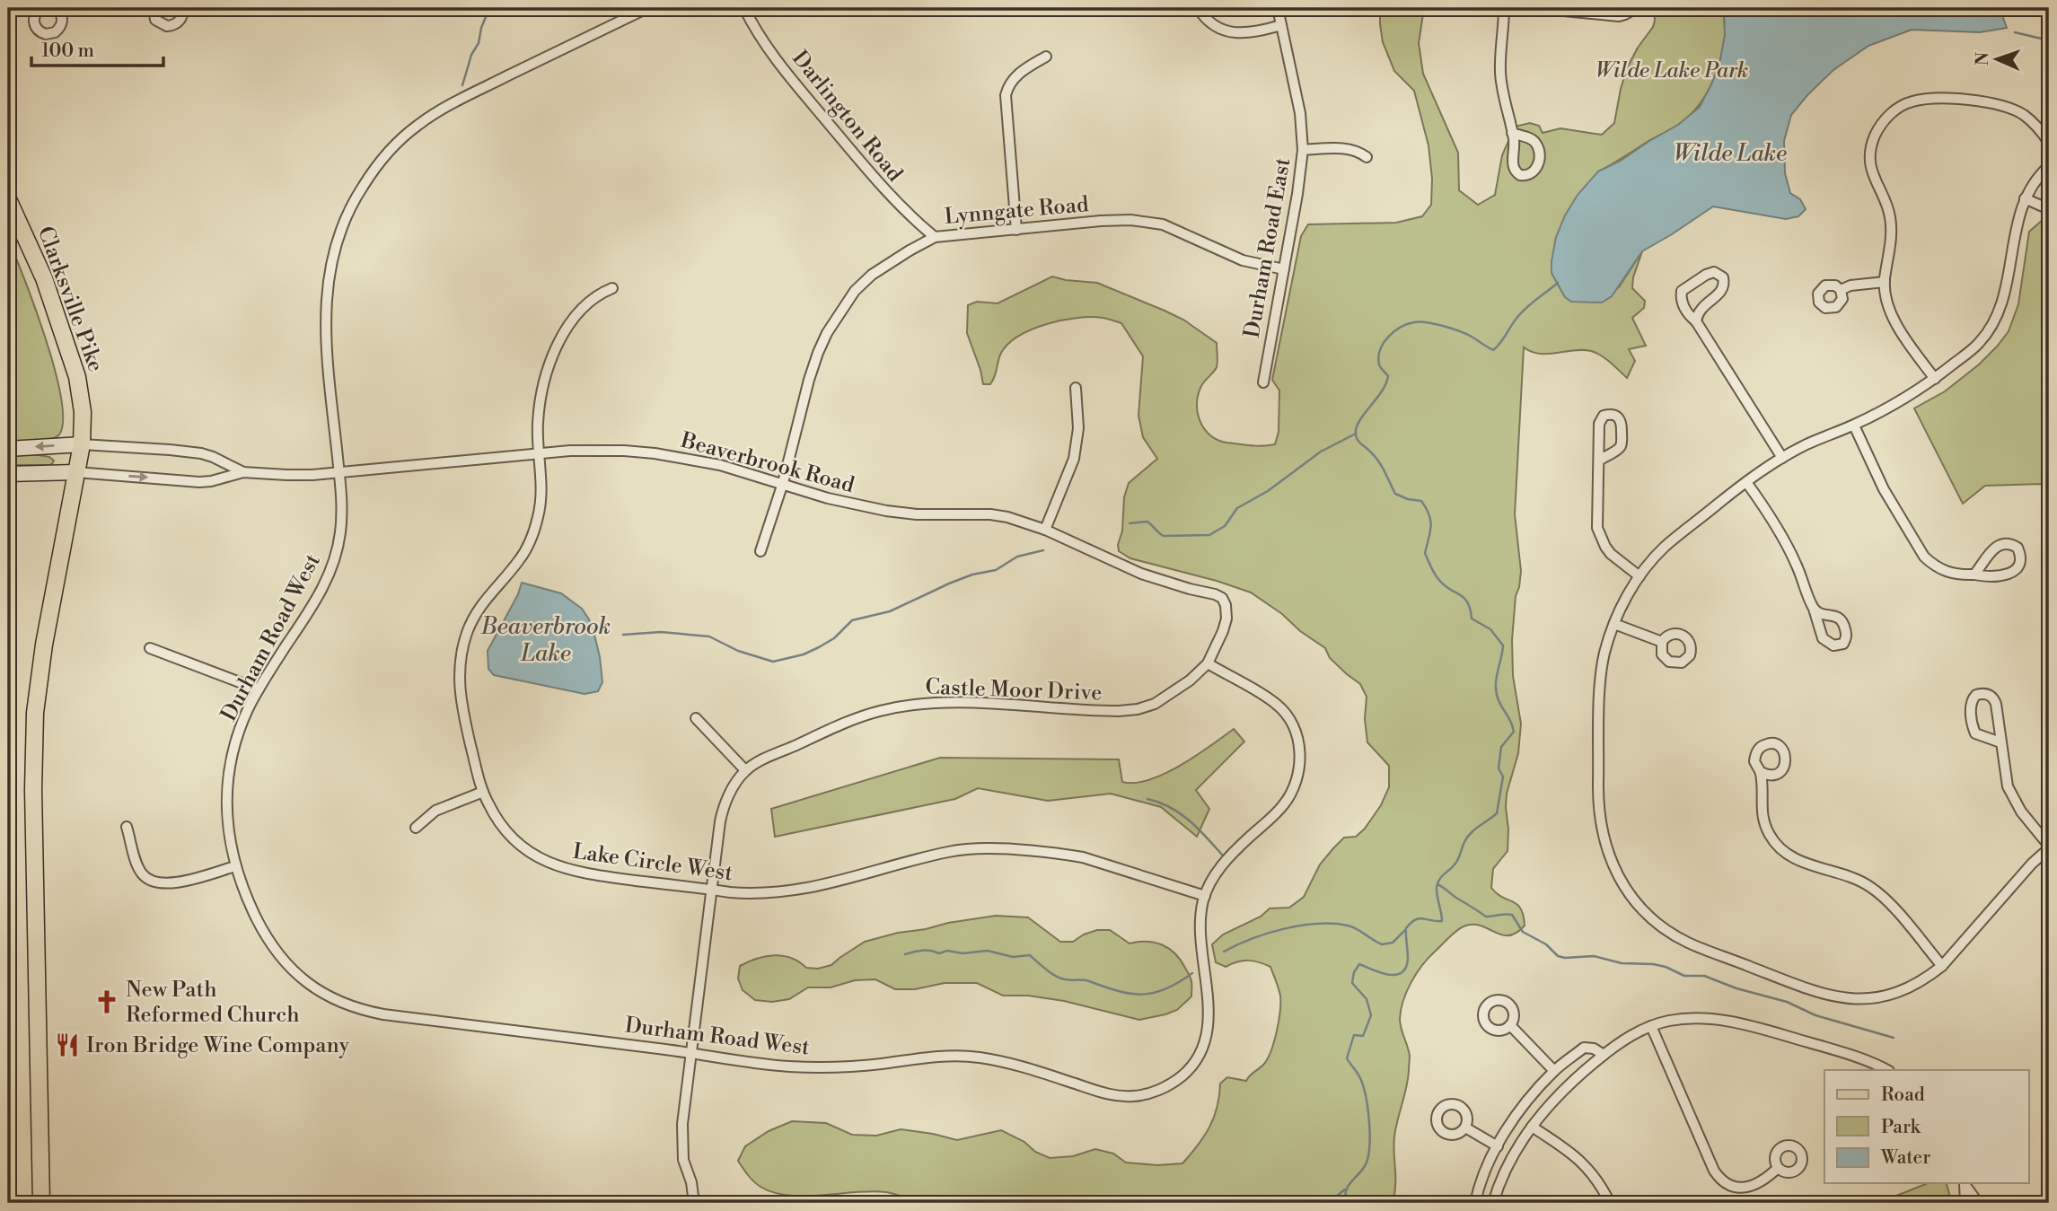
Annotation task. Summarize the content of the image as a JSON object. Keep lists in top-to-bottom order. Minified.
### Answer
{"streets":{"main road":["Clarksville Pike"],"street":["Darlington Road","Lynngate Road","Durham Road East","Beaverbrook Road","Durham Road West","Castle Moor Drive","Lake Circle West"]},"crossings":[["Darlington Road","Lynngate Road"],["Lynngate Road","Durham Road East"],["Lynngate Road","Beaverbrook Road"],["Clarksville Pike","Beaverbrook Road"],["Beaverbrook Road","Durham Road West"],["Beaverbrook Road","Castle Moor Drive"],["Beaverbrook Road","Lake Circle West"],["Durham Road West","Castle Moor Drive"],["Durham Road West","Lake Circle West"]],"water":["Wilde Lake","Beaverbrook Lake"],"parks":["Wilde Lake Park"],"places":{"church":["New Path Reformed Church"],"restaurant":["Iron Bridge Wine Company"]},"legend":["Road","Park","Water"],"scale_bar":"100 m","north":"left"}
